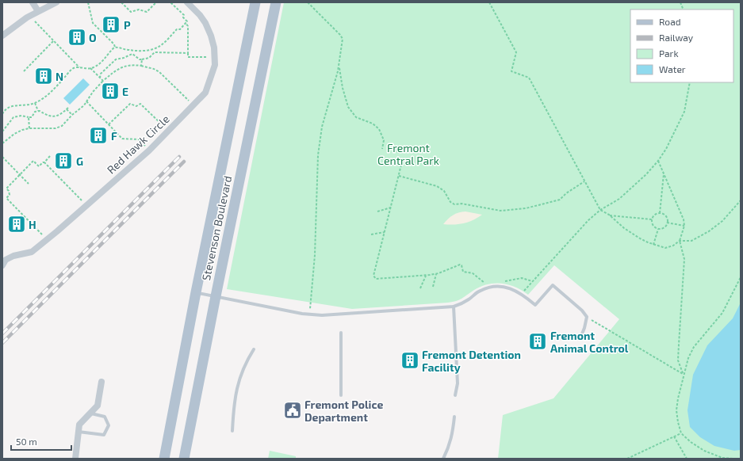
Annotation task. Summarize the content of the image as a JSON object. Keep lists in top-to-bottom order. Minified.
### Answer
{"streets":{"main road":["Stevenson Boulevard"],"street":["Red Hawk Circle"]},"parks":["Fremont Central Park"],"places":{"building":["P","O","N","E","F","G","H","Fremont Animal Control","Fremont Detention Facility"],"public building":["Fremont Police Department"]},"legend":["Road","Railway","Park","Water"],"scale_bar":"50 m"}
